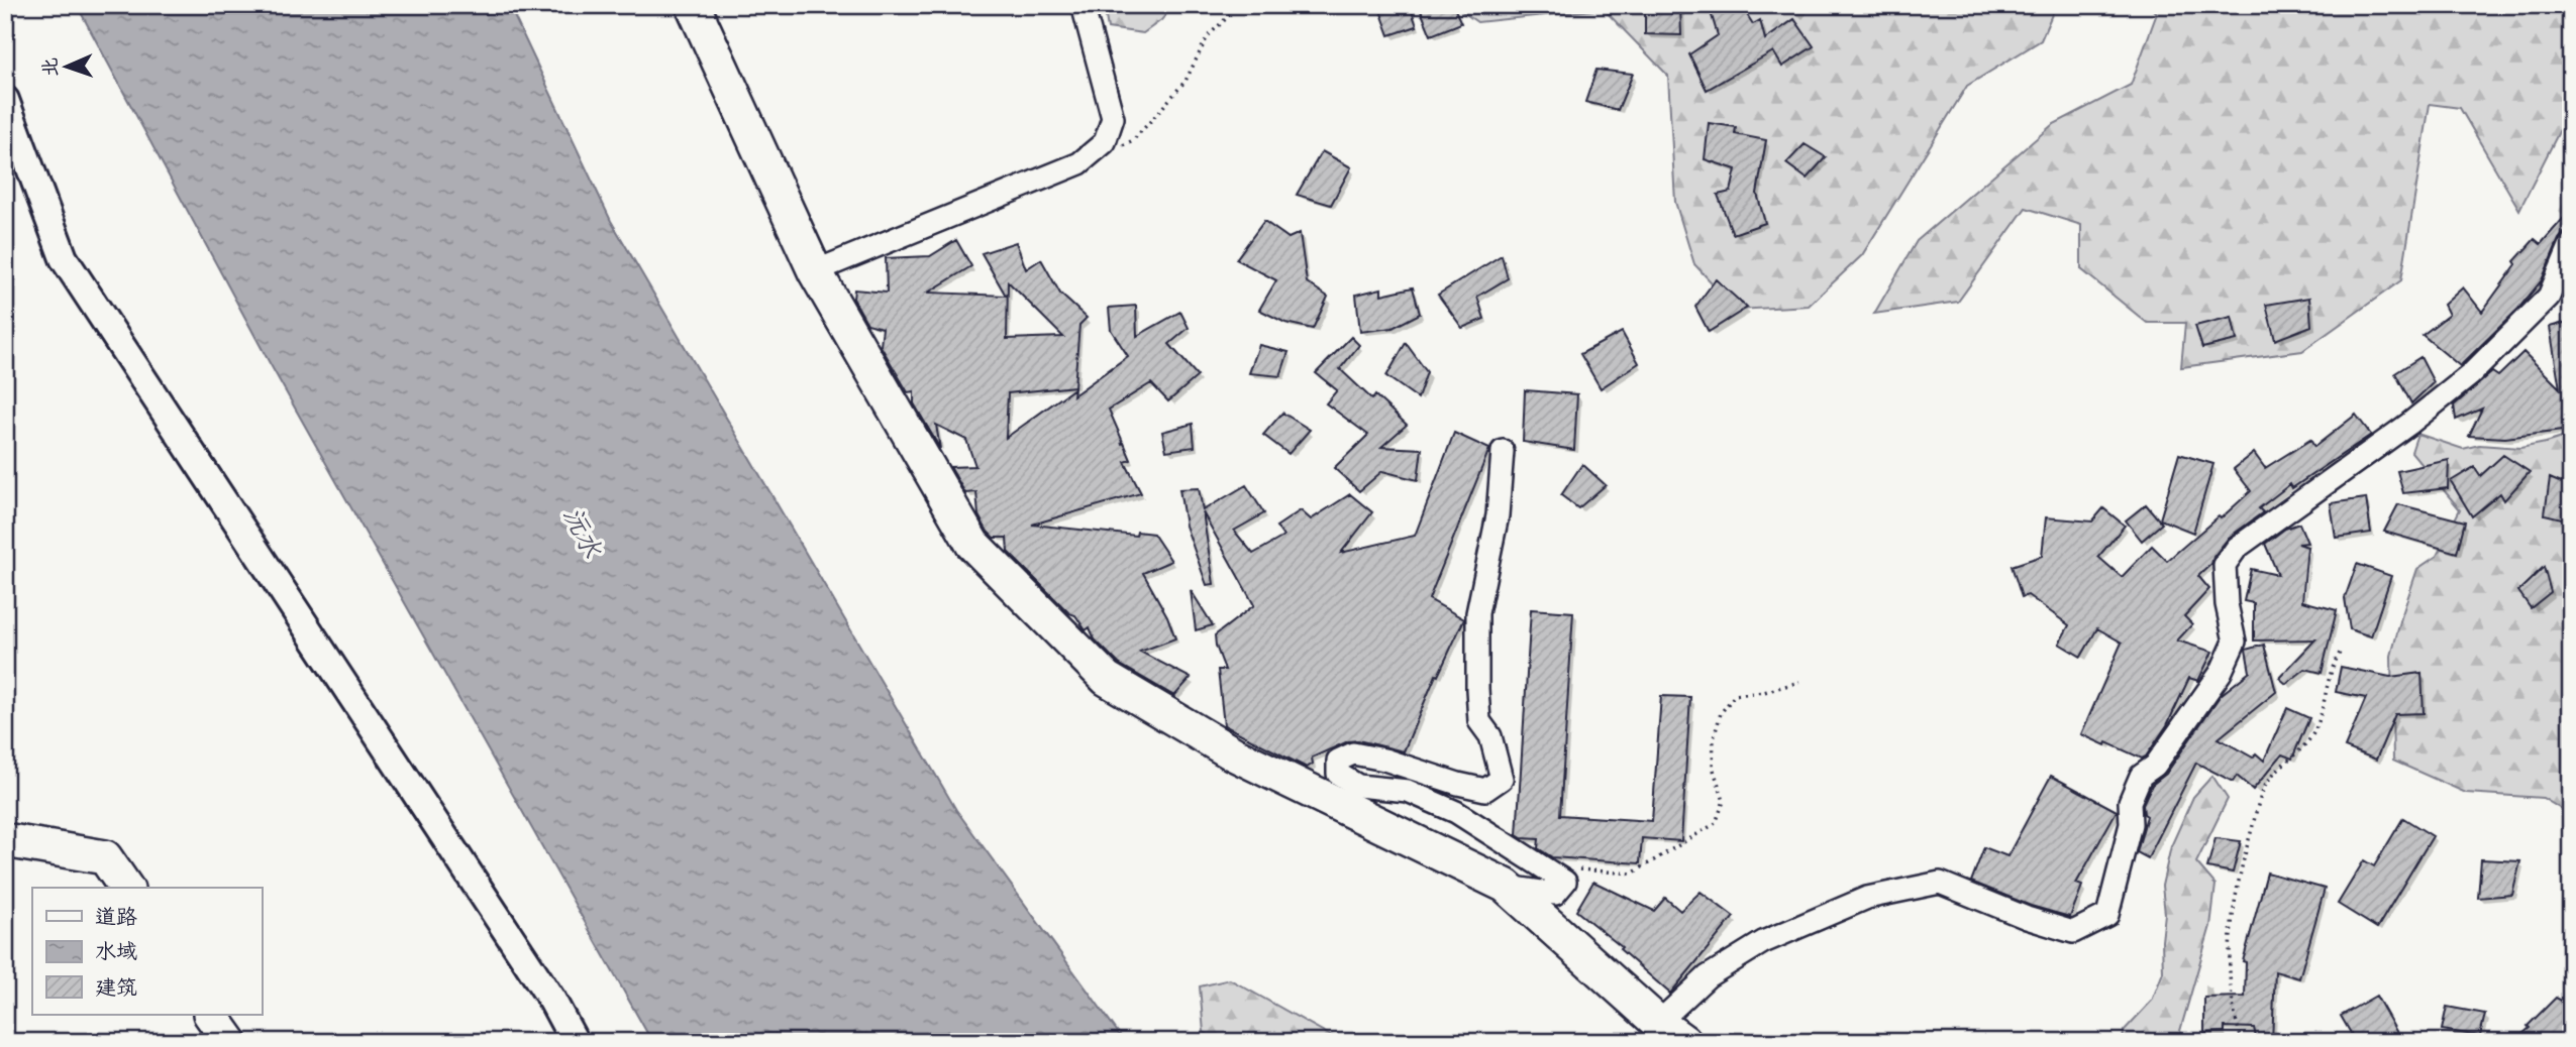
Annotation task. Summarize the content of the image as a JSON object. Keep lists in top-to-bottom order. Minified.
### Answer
{"water":["沅水"],"legend":["道路","水域","建筑"],"north":"left"}
